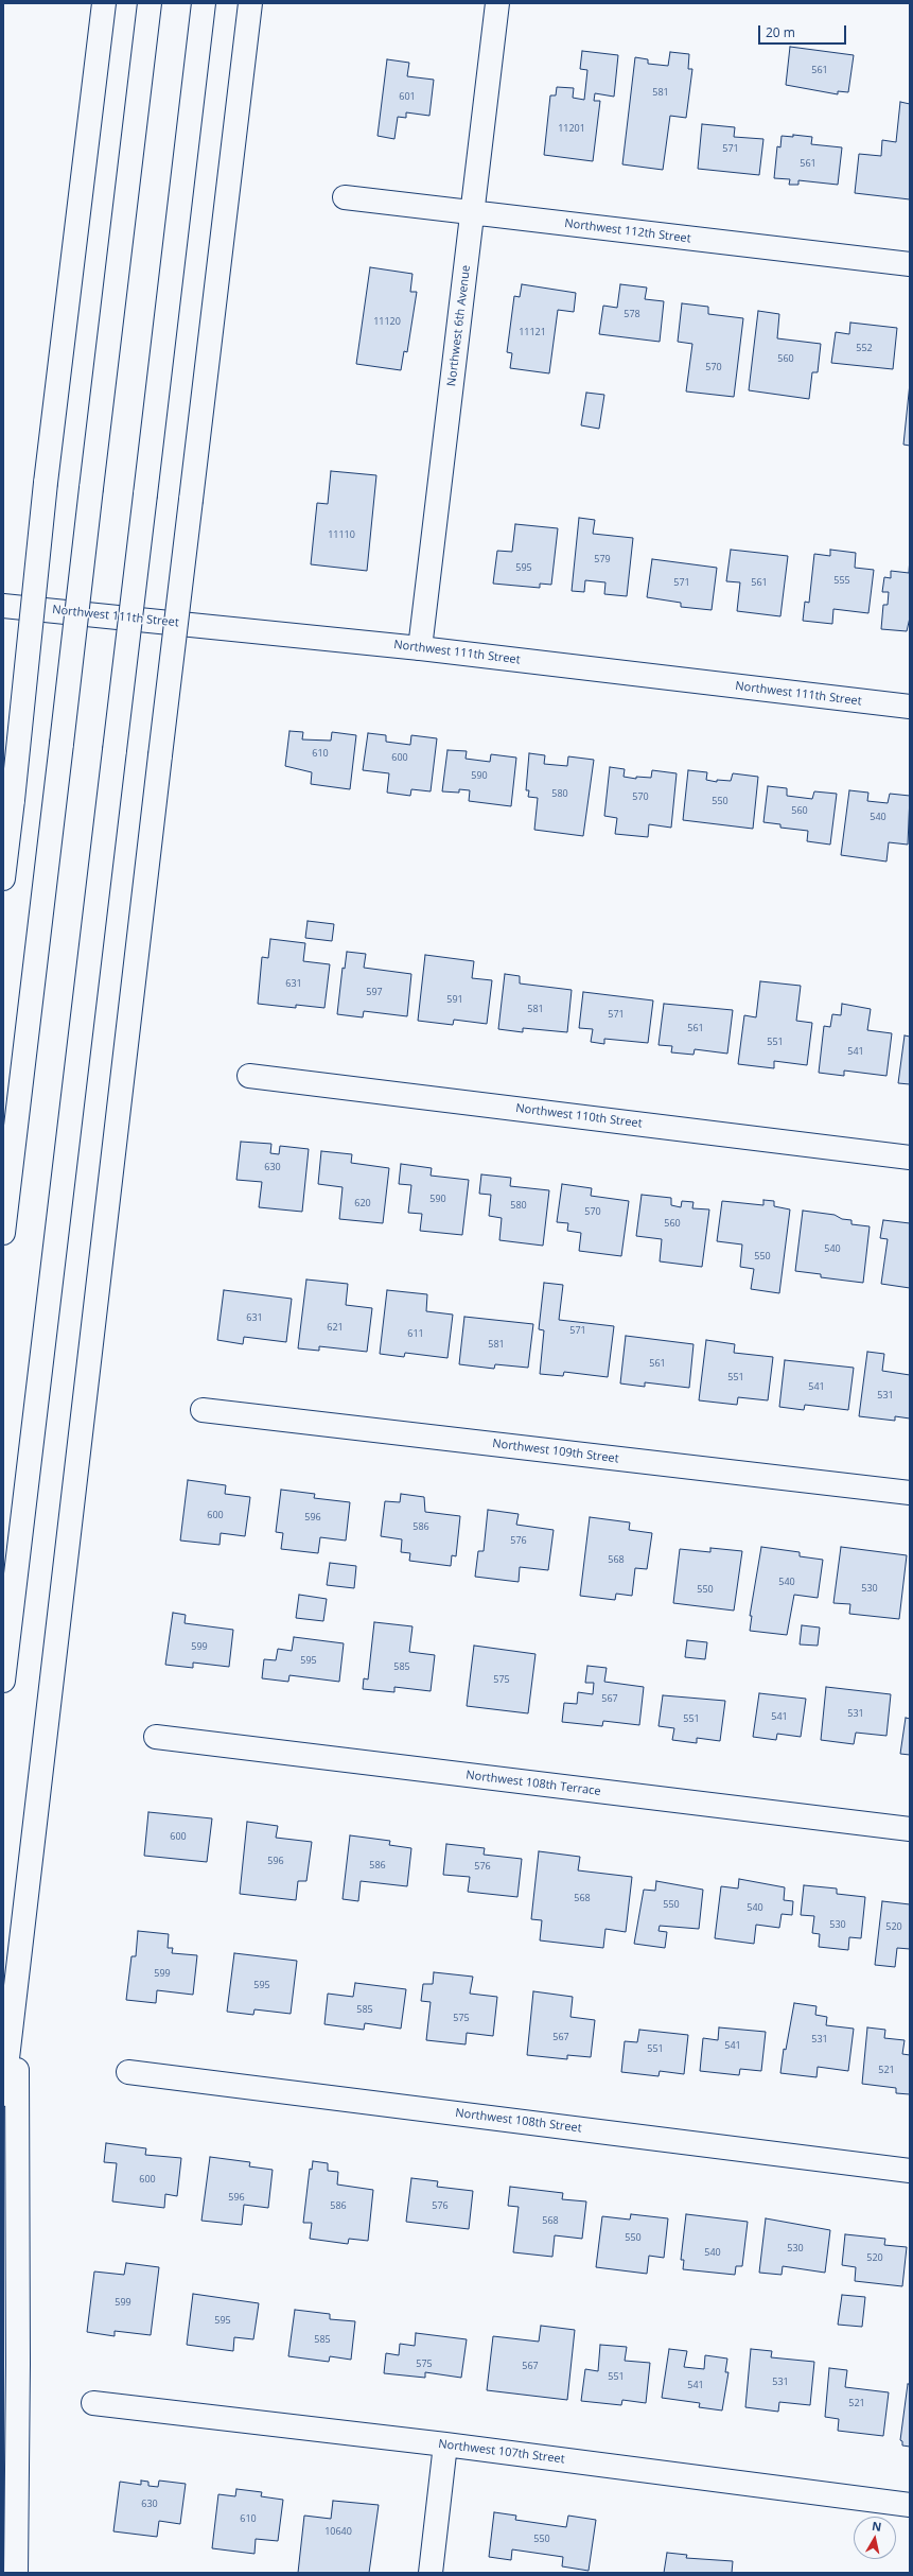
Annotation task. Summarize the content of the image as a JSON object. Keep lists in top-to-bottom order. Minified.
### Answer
{"streets":{"main road":["Northwest 112th Street","Northwest 6th Avenue","Northwest 111th Street","Northwest 110th Street","Northwest 109th Street","Northwest 108th Terrace","Northwest 108th Street","Northwest 107th Street"]},"crossings":[["Northwest 112th Street","Northwest 6th Avenue"],["Northwest 6th Avenue","Northwest 111th Street"]],"house_numbers":["561","581","601","11201","571","561","578","11120","11121","552","560","570","11110","579","595","555","571","561","610","600","590","580","570","550","560","540","631","597","591","581","571","561","551","541","630","590","620","580","570","560","540","550","631","621","571","611","581","561","551","541","531","600","596","586","576","568","540","530","550","599","595","585","575","567","531","541","551","600","596","586","576","568","550","540","530","520","599","595","585","575","567","531","541","551","521","600","596","586","576","568","550","530","540","520","599","595","585","575","567","551","531","541","521","630","610","10640","550"],"scale_bar":"20 m","north":"top"}
